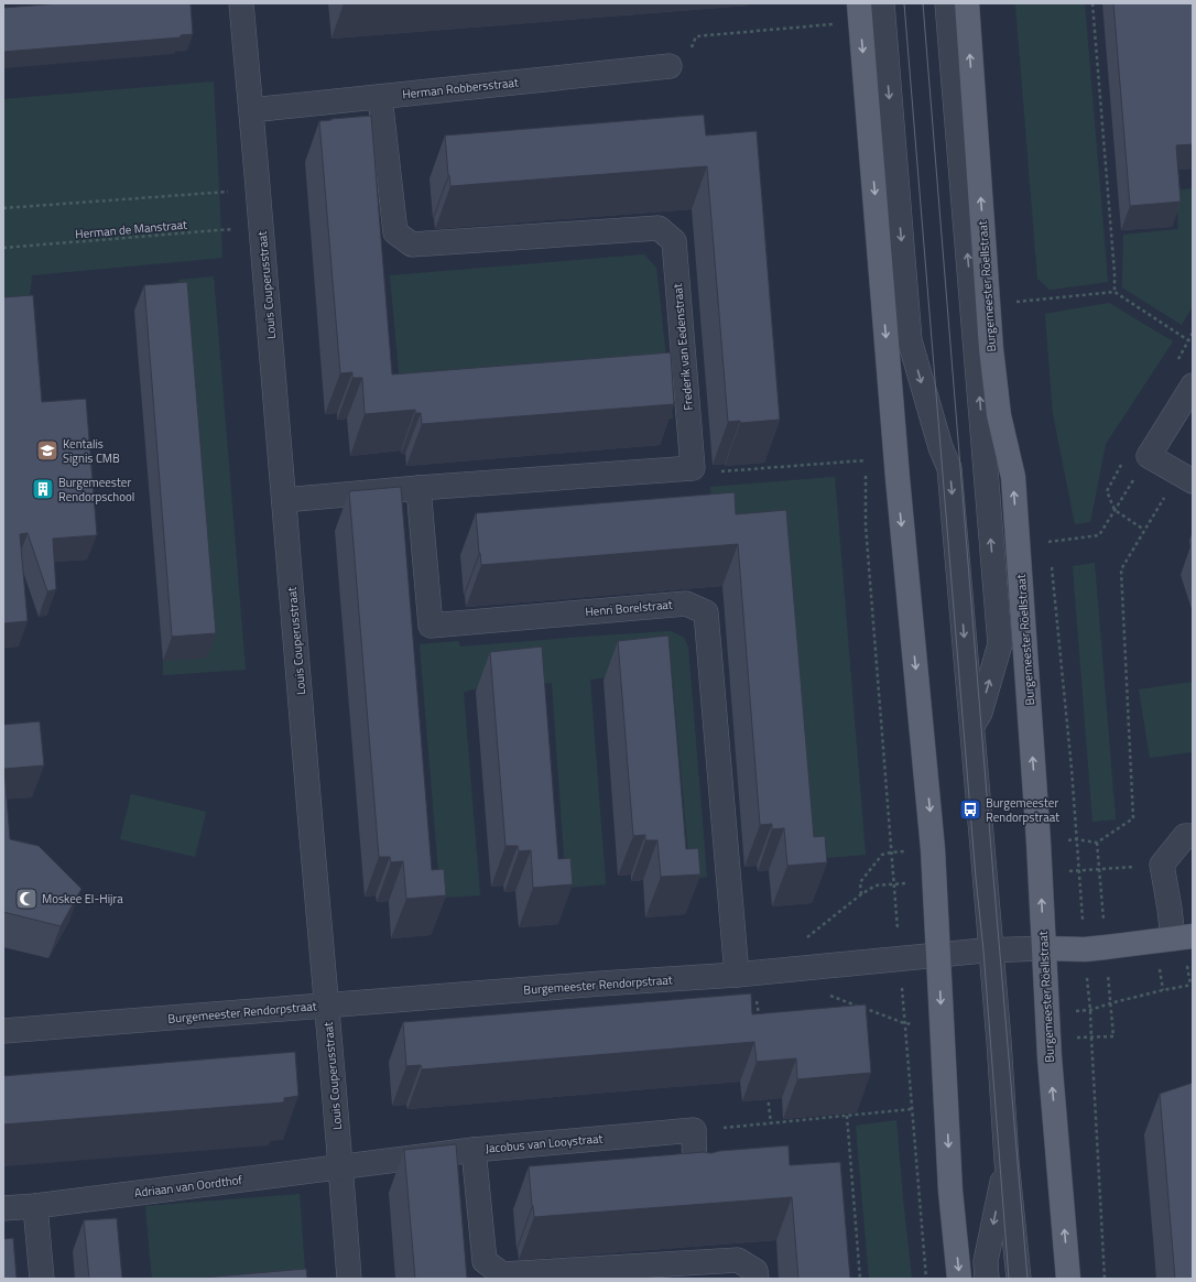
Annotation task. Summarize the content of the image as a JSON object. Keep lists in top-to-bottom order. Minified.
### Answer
{"streets":{"main road":["Burgemeester Röellstraat","Burgemeester Rendorpstraat"],"street":["Herman Robbersstraat","Louis Couperusstraat","Frederik van Eedenstraat","Henri Borelstraat","Jacobus van Looystraat","Adriaan van Oordthof"],"path":["Herman de Manstraat"]},"crossings":[["Herman Robbersstraat","Louis Couperusstraat"],["Herman Robbersstraat","Frederik van Eedenstraat"],["Herman de Manstraat","Louis Couperusstraat"],["Louis Couperusstraat","Burgemeester Rendorpstraat"],["Louis Couperusstraat","Jacobus van Looystraat"],["Louis Couperusstraat","Adriaan van Oordthof"],["Burgemeester Röellstraat","Burgemeester Rendorpstraat"],["Henri Borelstraat","Burgemeester Rendorpstraat"],["Jacobus van Looystraat","Adriaan van Oordthof"]],"places":{"school or university":["Kentalis Signis CMB"],"building":["Burgemeester Rendorpschool"],"bus stop":["Burgemeester Rendorpstraat"],"mosque":["Moskee El-Hijra"]}}
